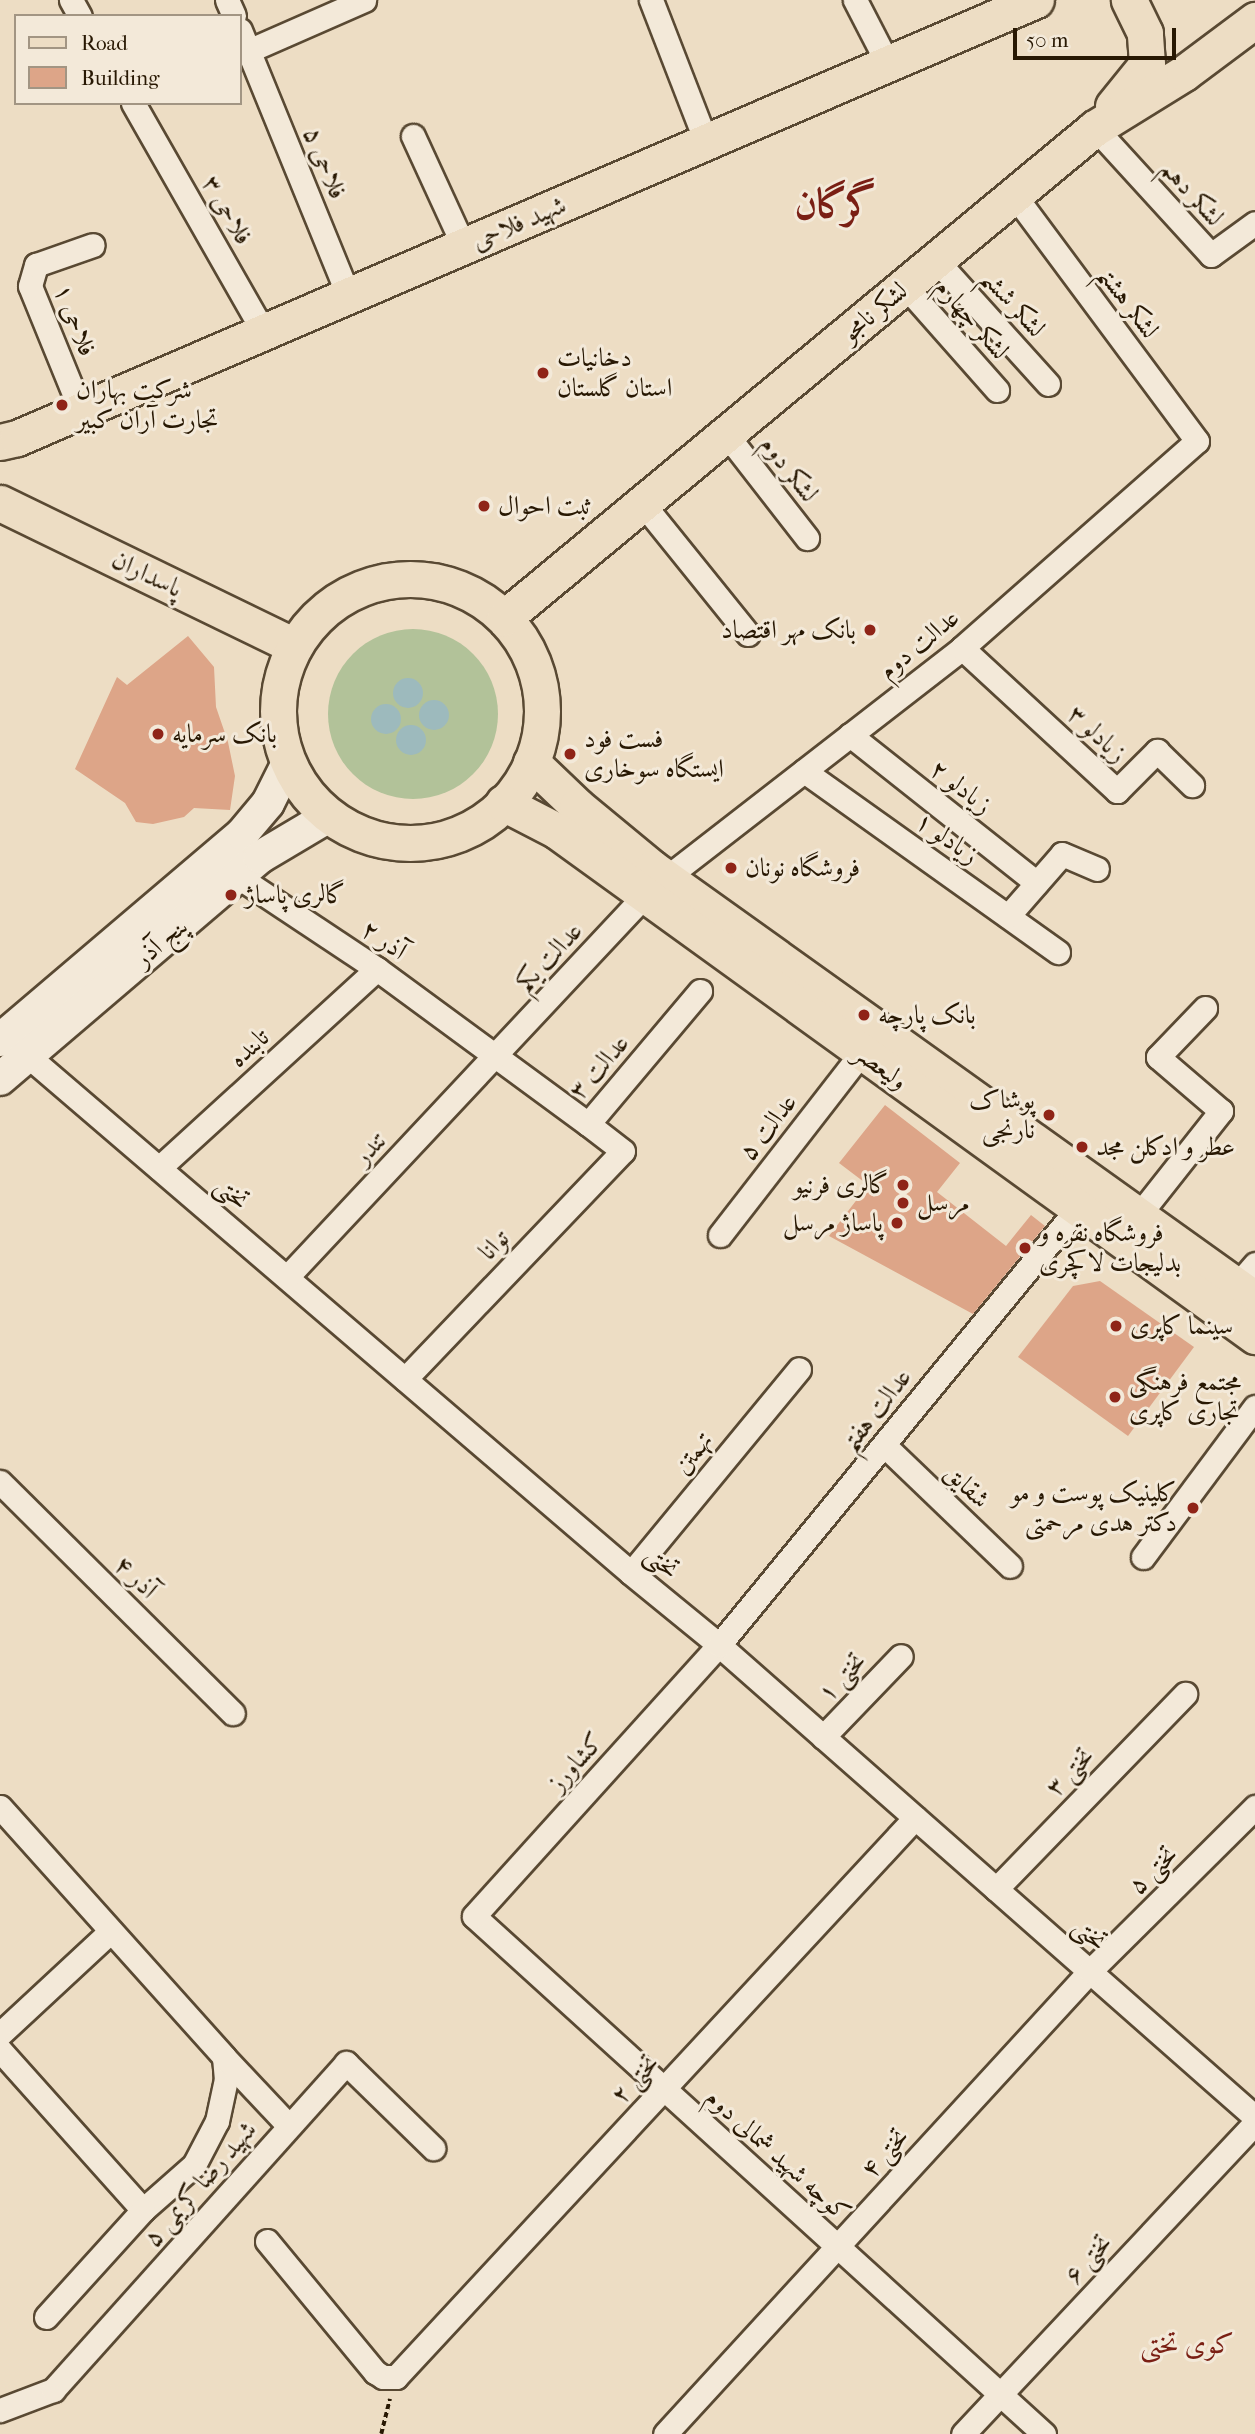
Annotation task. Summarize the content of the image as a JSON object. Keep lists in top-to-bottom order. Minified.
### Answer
{"streets":{"main road":["شهید فلاحی","لشکر نامجو","پاسداران","پنج آذر","ولیعصر"],"street":["۵ فلاحی","لشکر دهم","۳ فلاحی","لشکر هشتم","لشکر ششم","لشکر چهارم","۱ فلاحی","لشکر دوم","عدالت دوم","زیادلو ۳","زیادلو ۲","زیادلو ۱","۲ آذر","عدالت یکم","تابنده","عدالت ۳","عدالت ۵","تندر","تختی","توانا","عدالت هفتم","تهمتن","شقایق","آذر ۴","۱ تختی","کشاورز","تختی ۳","۵ تختی","تختی ۲","تختی ۴","کوچه شهید شمالی دوم","شهید رضا کریمی ۵","تختی ۶"]},"crossings":[["۵ فلاحی","شهید فلاحی"],["لشکر دهم","لشکر نامجو"],["۳ فلاحی","شهید فلاحی"],["شهید فلاحی","۱ فلاحی"],["لشکر هشتم","لشکر نامجو"],["لشکر هشتم","عدالت دوم"],["لشکر ششم","لشکر نامجو"],["لشکر نامجو","لشکر چهارم"],["لشکر نامجو","لشکر دوم"],["عدالت دوم","زیادلو ۳"],["عدالت دوم","زیادلو ۲"],["عدالت دوم","زیادلو ۱"],["عدالت دوم","عدالت یکم"],["عدالت دوم","ولیعصر"],["۲ آذر","پنج آذر"],["۲ آذر","عدالت یکم"],["۲ آذر","تابنده"],["۲ آذر","عدالت ۳"],["۲ آذر","تندر"],["پنج آذر","تختی"],["عدالت یکم","عدالت ۳"],["عدالت یکم","ولیعصر"],["عدالت یکم","تندر"],["تابنده","تختی"],["عدالت ۳","تندر"],["عدالت ۳","توانا"],["ولیعصر","عدالت ۵"],["ولیعصر","عدالت هفتم"],["تندر","تختی"],["تختی","توانا"],["تختی","عدالت هفتم"],["تختی","تهمتن"],["تختی","۱ تختی"],["تختی","کشاورز"],["تختی","تختی ۳"],["تختی","۵ تختی"],["تختی","تختی ۲"],["تختی","تختی ۴"],["عدالت هفتم","شقایق"],["عدالت هفتم","کشاورز"],["کشاورز","کوچه شهید شمالی دوم"],["۵ تختی","تختی ۴"],["تختی ۲","کوچه شهید شمالی دوم"],["تختی ۴","کوچه شهید شمالی دوم"],["کوچه شهید شمالی دوم","تختی ۶"]],"districts":["گرگان","کوی تختی"],"places":["دخانیات استان گلستان","شرکت بهاران تجارت آران کبیر","ثبت احوال","بانک مهر اقتصاد","بانک سرمایه","فست فود ایستگاه سوخاری","فروشگاه نونان","گالری پاساژ","بانک پارچه","پوشاک نارنجی","عطر و ادکلن مجد","گالری فرنیو","مرسل","پاساژ مرسل","فروشگاه نقره و بدلیجات لاکچری","سینما کاپری","مجتمع فرهنگی تجاری کاپری","کلینیک پوست و مو دکتر هدی مرحمتی"],"legend":["Road","Building"],"scale_bar":"50 m"}
